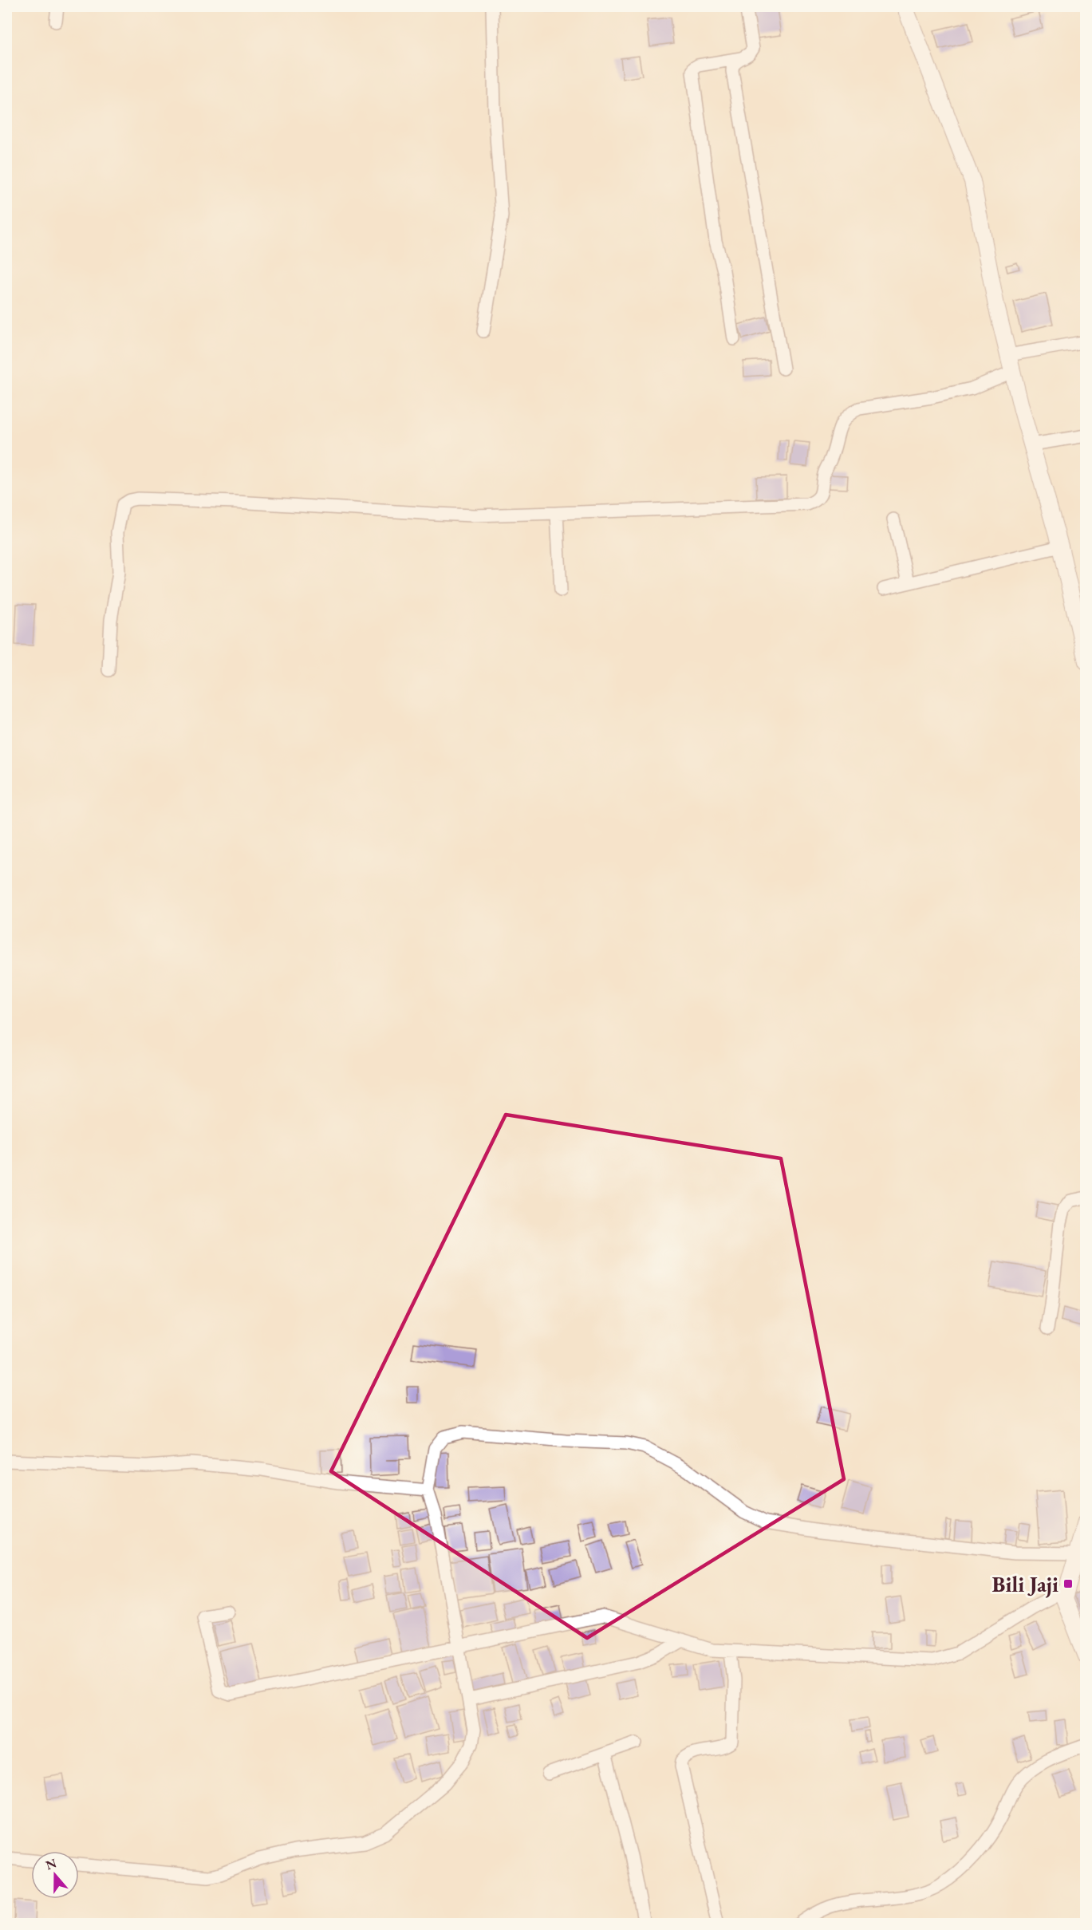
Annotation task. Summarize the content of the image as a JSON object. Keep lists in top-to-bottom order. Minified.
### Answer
{"places":{"transit":["Bili Jaji"]},"north":"top"}
